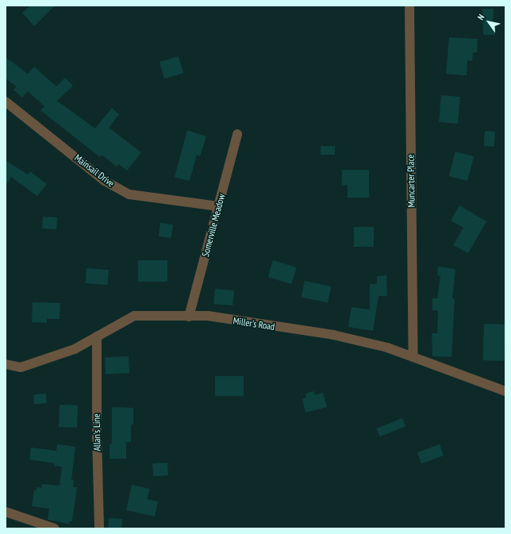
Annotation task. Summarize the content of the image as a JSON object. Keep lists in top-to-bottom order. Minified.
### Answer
{"streets":{"street":["Mainsail Drive","Muncarter Place","Somerville Meadow","Miller's Road","Allan's Line"]},"crossings":[["Mainsail Drive","Somerville Meadow"],["Muncarter Place","Miller's Road"],["Somerville Meadow","Miller's Road"],["Miller's Road","Allan's Line"]],"north":"top left"}
